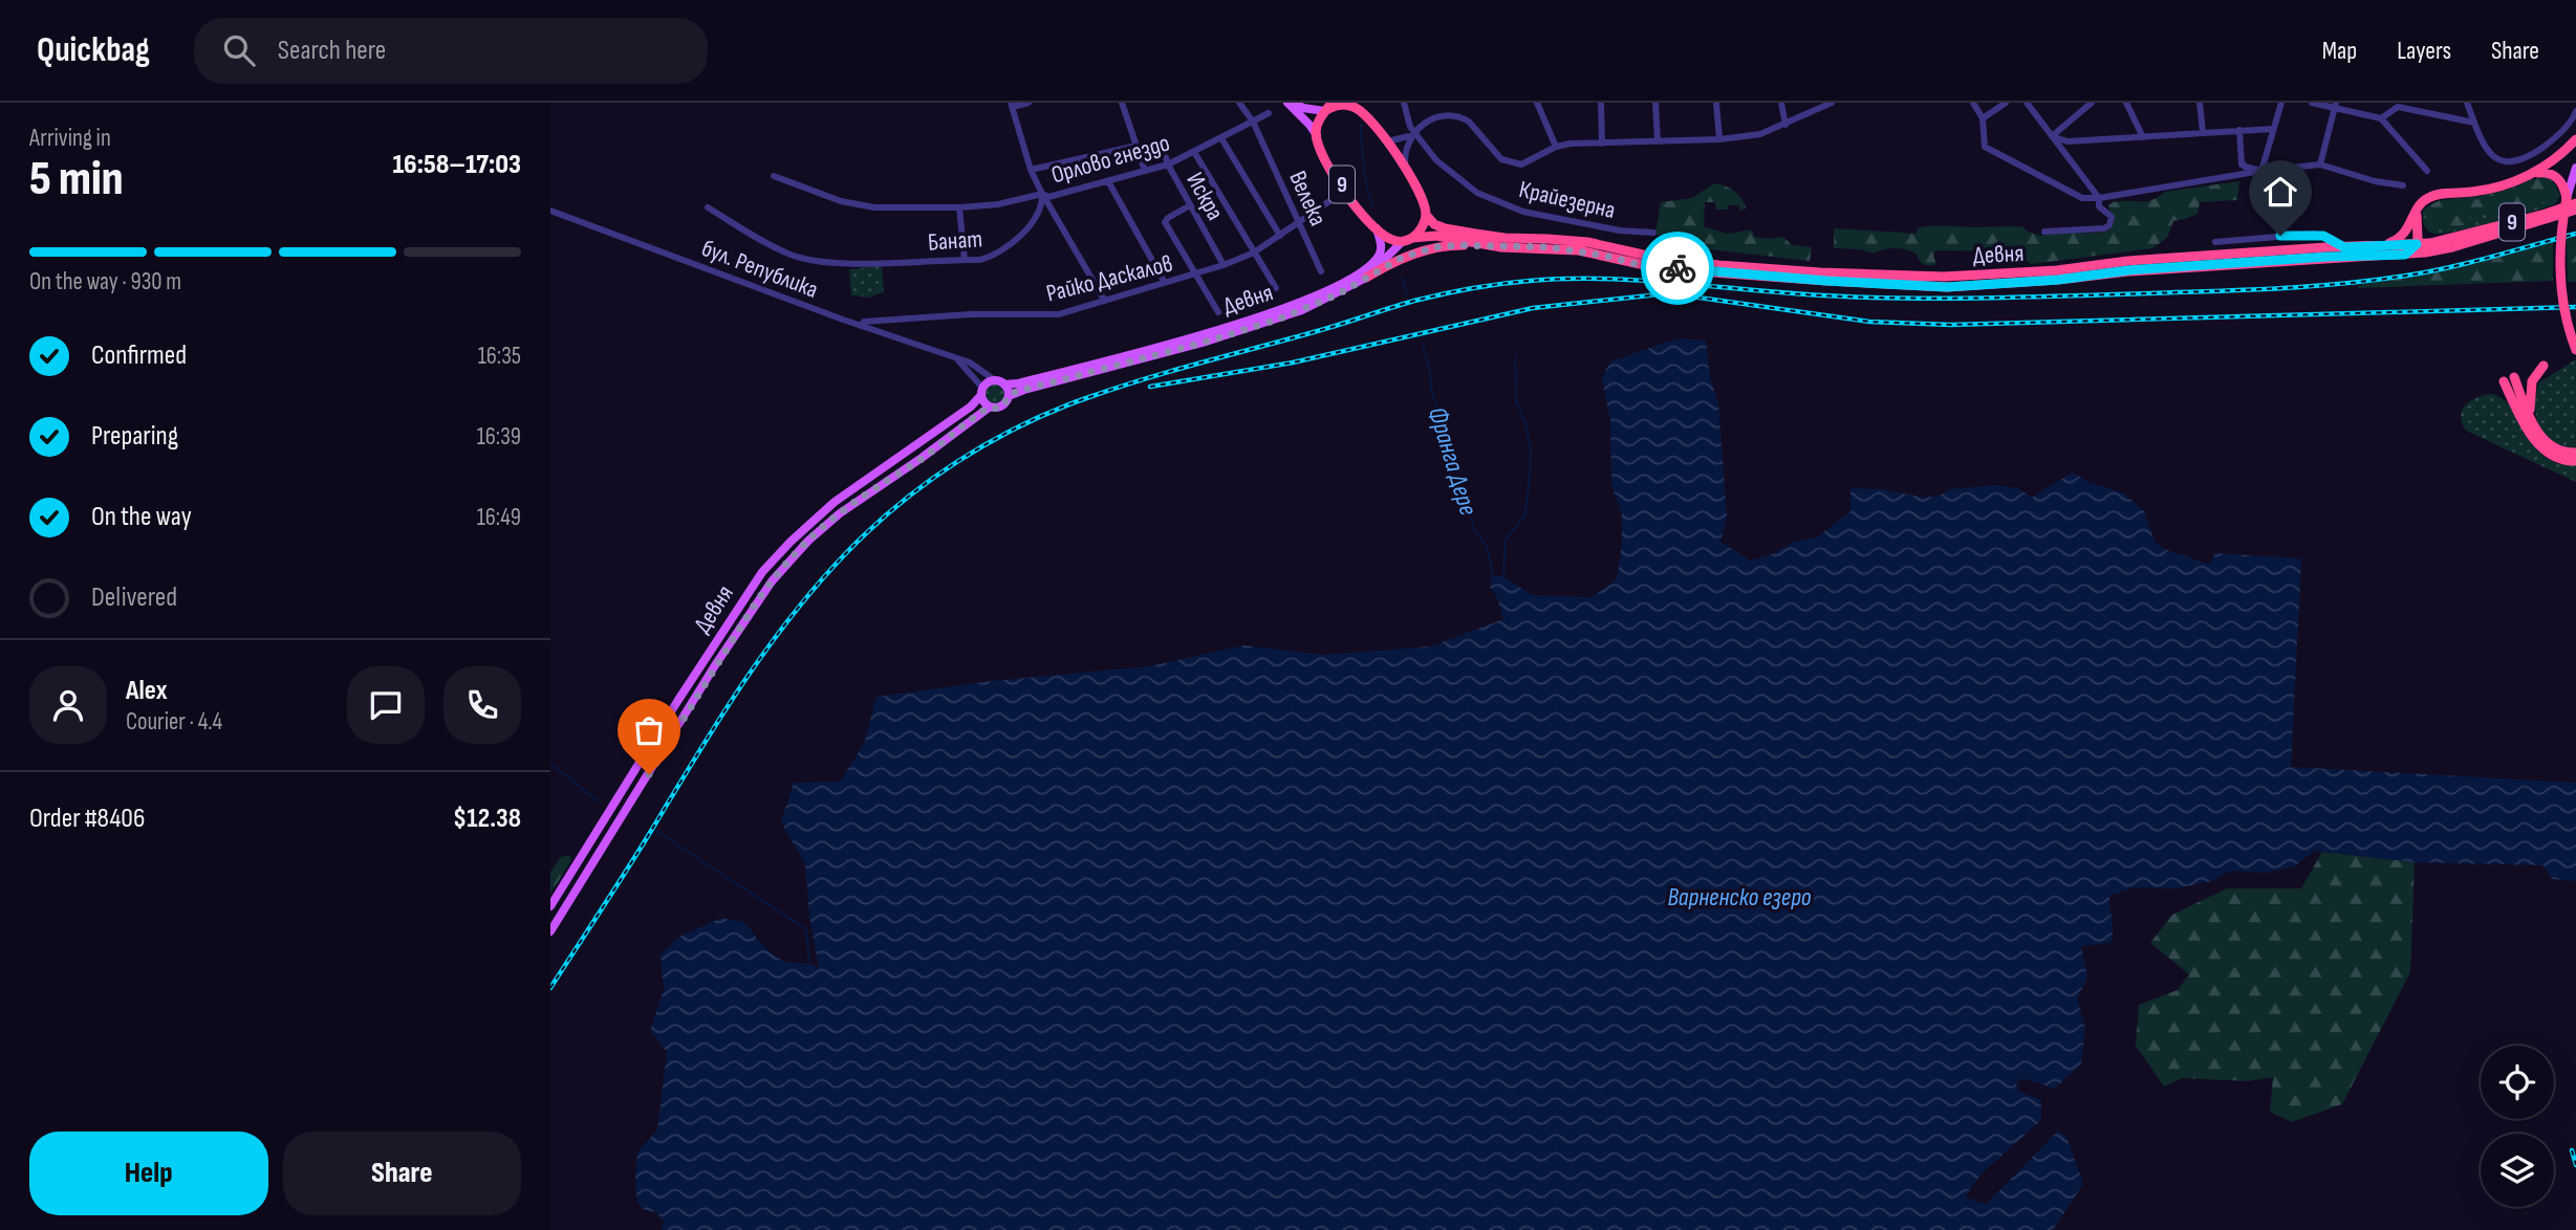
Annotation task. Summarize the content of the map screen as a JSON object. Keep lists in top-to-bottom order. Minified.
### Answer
{"streets":{"highway":["9","Девня"],"street":["Орлово гнездо","Искра","Велека","Кpaйeзepнa","Банат","бул. Република","Райко Даскалов"]},"crossings":[["Орлово гнездо","Искра"],["Орлово гнездо","Велека"],["Орлово гнездо","Банат"],["9","Девня"],["9","Райко Даскалов"],["Искра","Райко Даскалов"],["Велека","Райко Даскалов"],["Девня","бул. Република"],["бул. Република","Райко Даскалов"]],"water":["Франга Дере","Варненско езеро"],"page":{"header":"Quickbag","search":"Search here","nav":["Map","Layers","Share"],"heading":["5 min","Arriving in","16:58–17:03"],"panel":["Alex","Courier · 4.4","Order #8406","$12.38"],"bar":"On the way · 930 m","list":[["Confirmed","16:35"],["Preparing","16:39"],["On the way","16:49"],"Delivered"],"buttons":["Help","Share"]}}
